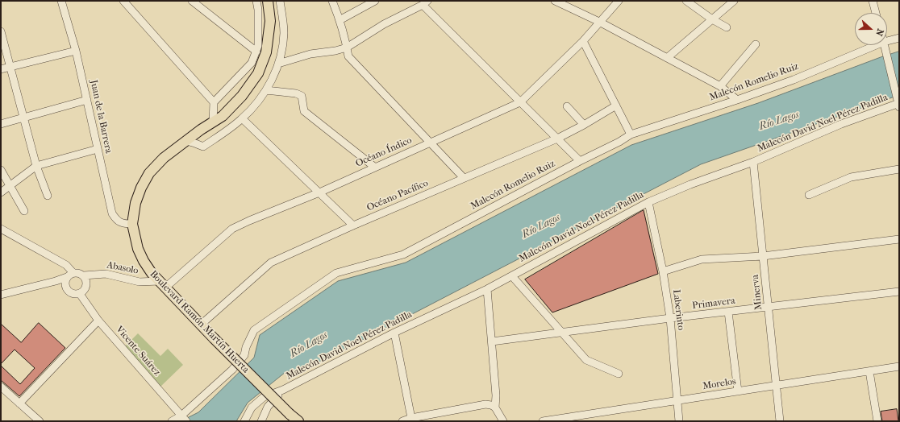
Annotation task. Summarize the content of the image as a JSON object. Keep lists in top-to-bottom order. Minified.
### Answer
{"streets":{"main road":["Boulevard Ramón Martín Huerta"],"street":["Malecón Romelio Ruiz","Juan de la Barrera","Malecón David Noel Pérez Padilla","Océano Índico","Océano Pacífico","Abasolo","Minerva","Primavera","Laberinto","Vicente Suárez","Morelos"]},"crossings":[["Malecón Romelio Ruiz","Vicente Suárez"],["Juan de la Barrera","Boulevard Ramón Martín Huerta"],["Malecón David Noel Pérez Padilla","Minerva"],["Malecón David Noel Pérez Padilla","Laberinto"],["Océano Índico","Boulevard Ramón Martín Huerta"],["Océano Pacífico","Boulevard Ramón Martín Huerta"],["Abasolo","Boulevard Ramón Martín Huerta"],["Abasolo","Vicente Suárez"],["Minerva","Primavera"],["Minerva","Morelos"],["Primavera","Laberinto"],["Laberinto","Morelos"]],"water":["Río Lagos"],"north":"right"}
